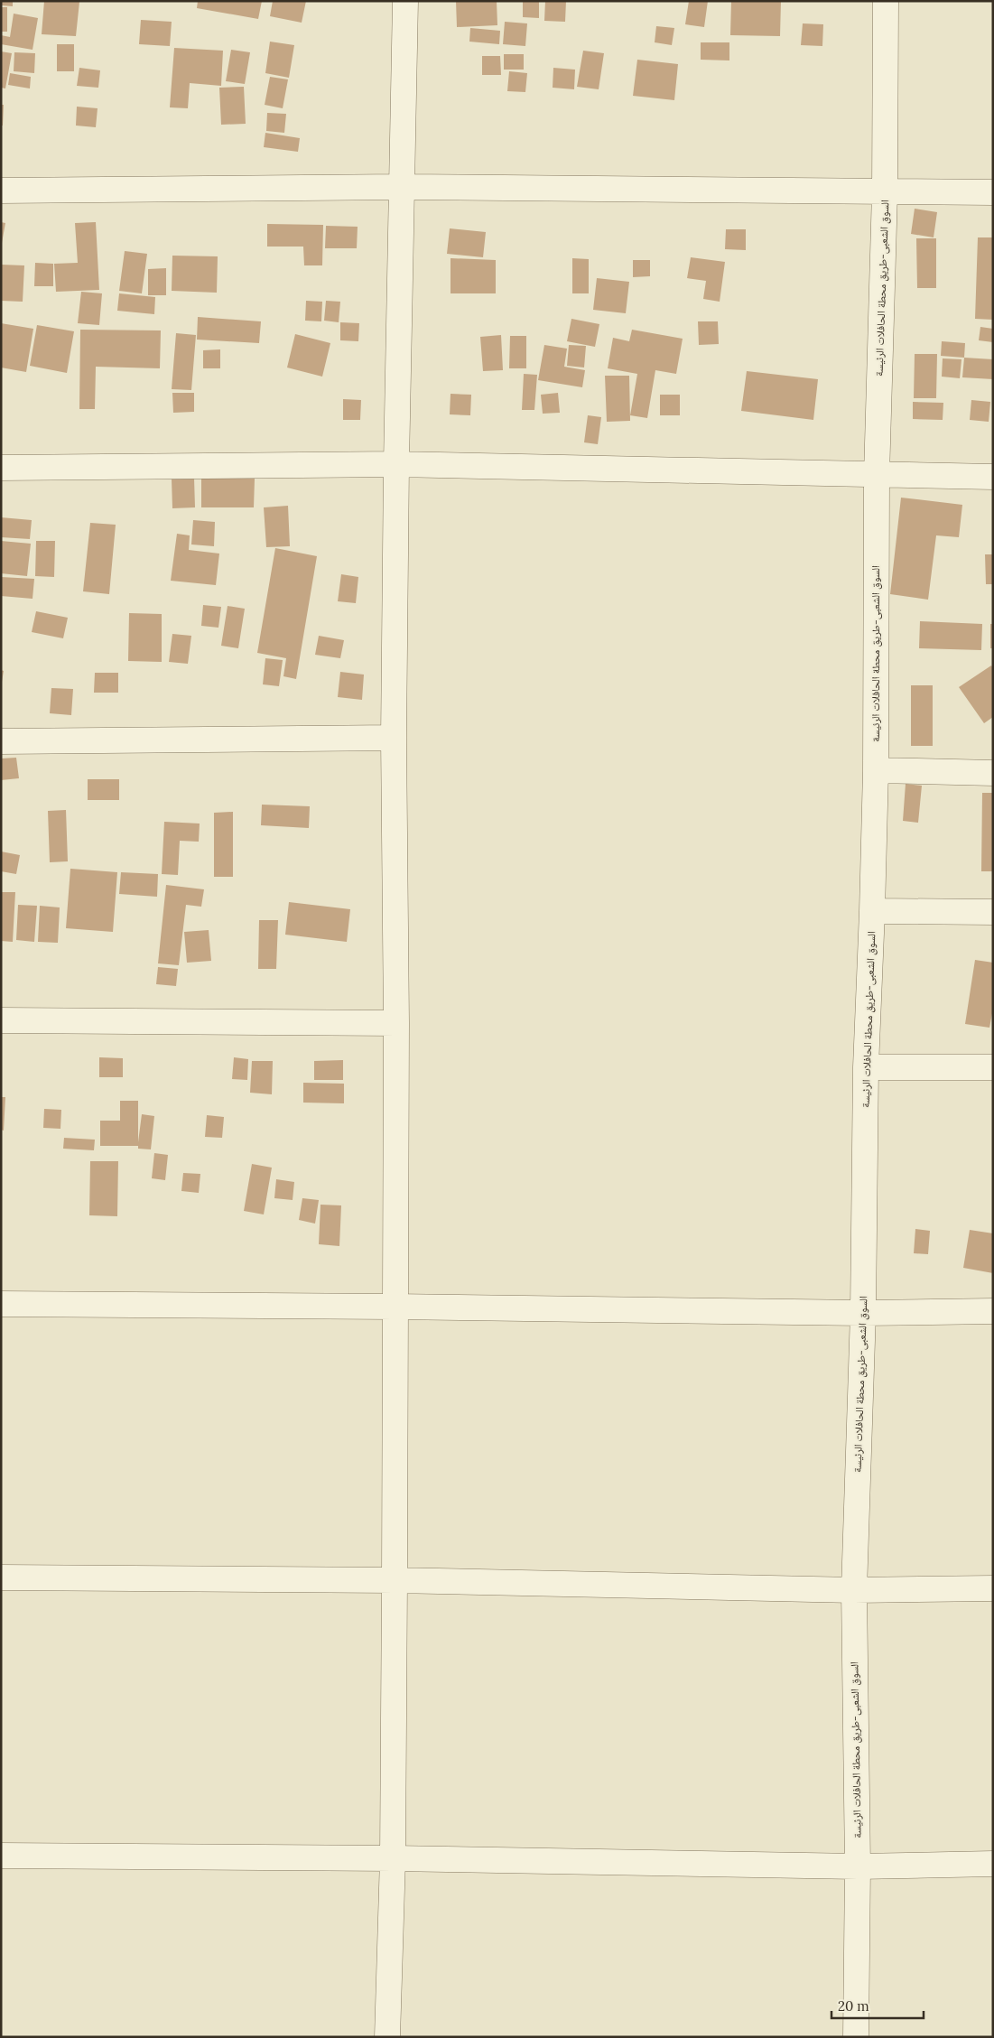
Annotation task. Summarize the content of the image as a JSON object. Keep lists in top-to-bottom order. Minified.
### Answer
{"streets":{"street":["السوق الشعبى-طريق محطة الحافلات الرئيسة"]},"scale_bar":"20 m"}
